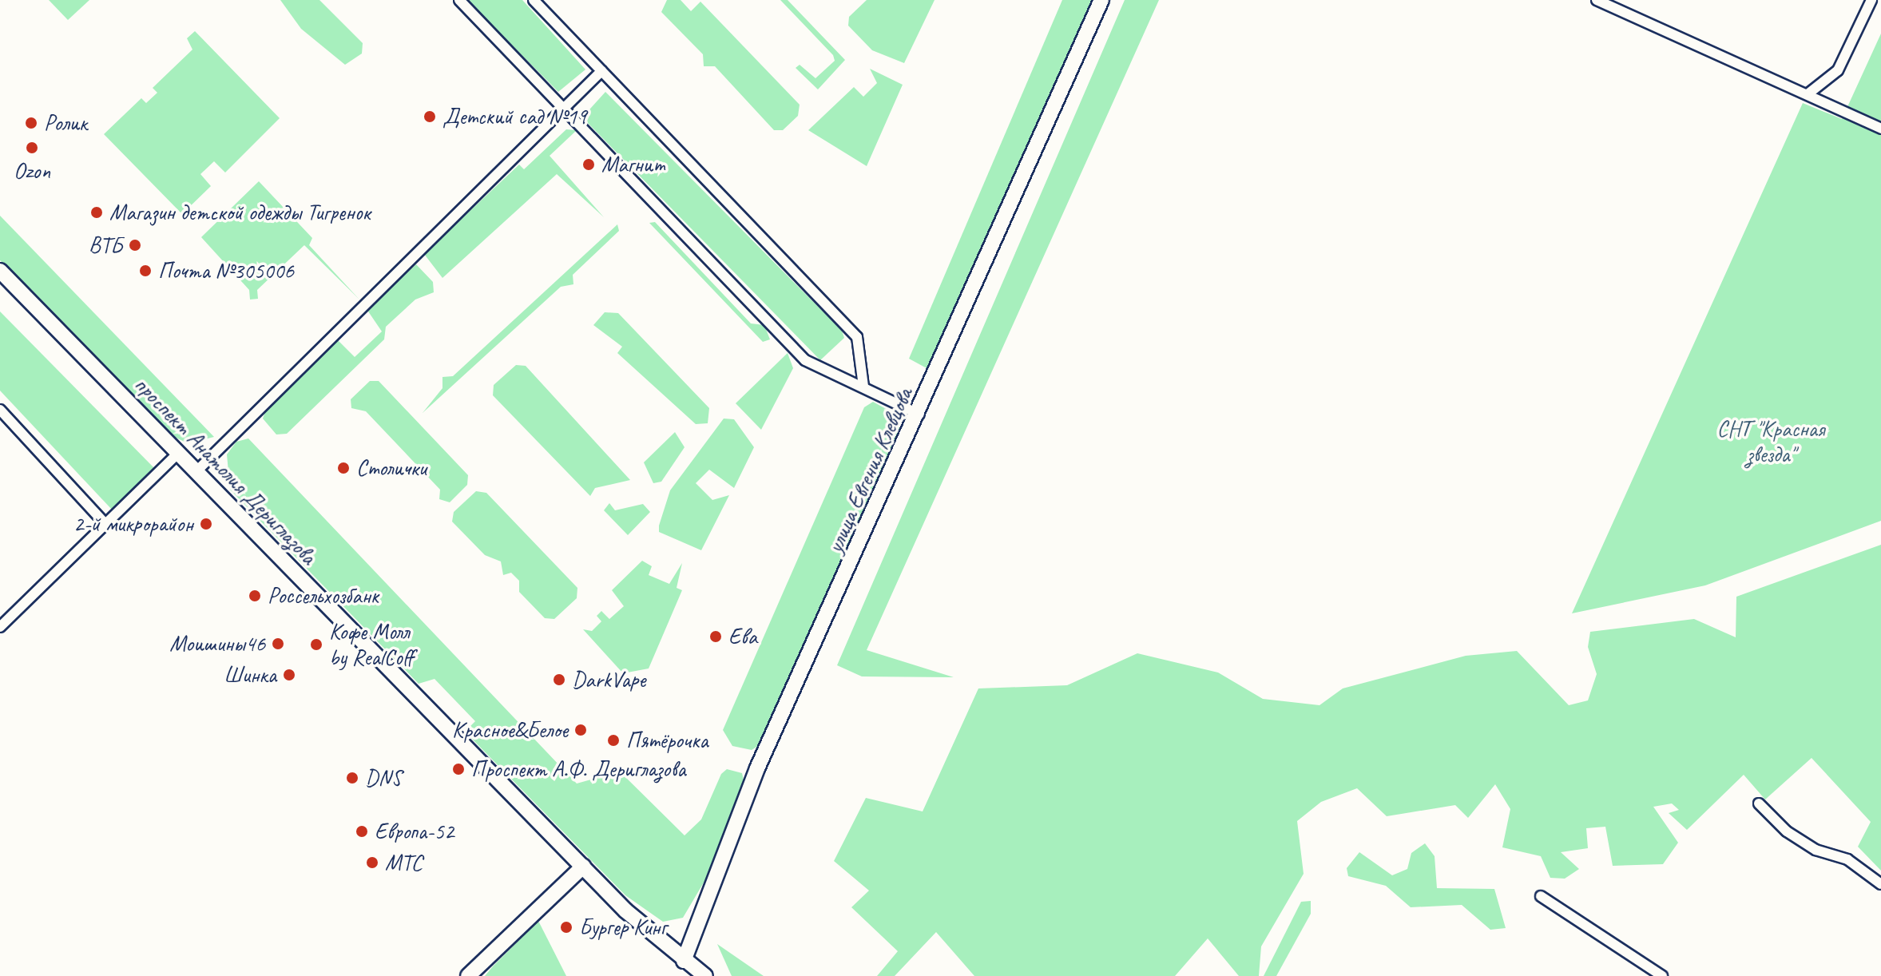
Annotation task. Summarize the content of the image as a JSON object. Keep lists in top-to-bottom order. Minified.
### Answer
{"streets":{"main road":["проспект Анатолия Дериглазова","улица Евгения Клевцова"]},"crossings":[["проспект Анатолия Дериглазова","улица Евгения Клевцова"]],"parks":["СНТ \"Красная звезда\""],"places":["Детский сад №19","Ролик","Ozon","Магнит","Магазин детской одежды Тигренок","ВТБ","Почта №305006","Столички","2-й микрорайон","Россельхозбанк","Ева","Моишины46","Кофе Молл by RealCoff","Шинка","DarkVape","Красное&Белое","Пятёрочка","Проспект А.Ф. Дериглазова","DNS","Европа-52","МТС","Бургер Кинг"]}
